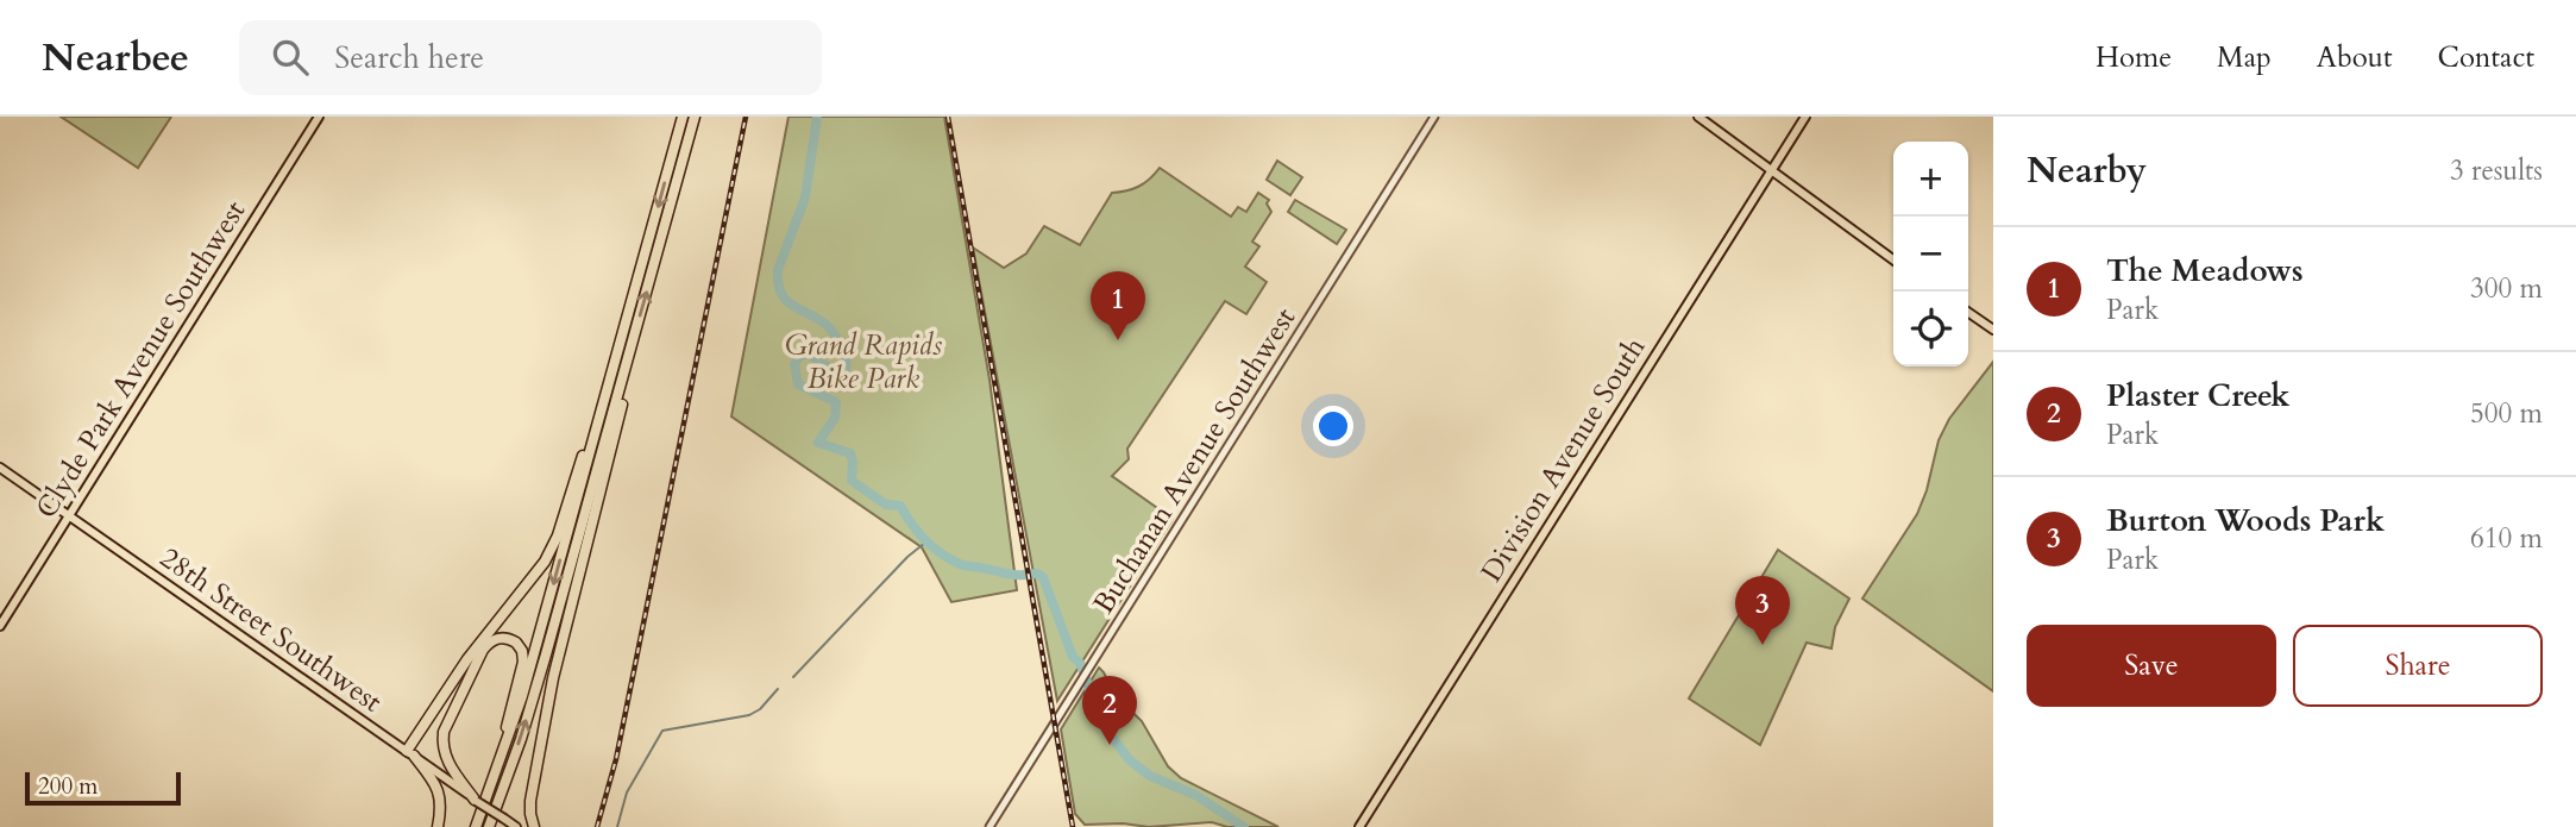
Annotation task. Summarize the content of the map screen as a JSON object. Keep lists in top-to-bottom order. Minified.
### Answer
{"streets":{"main road":["Clyde Park Avenue Southwest","Division Avenue South","28th Street Southwest"],"street":["Buchanan Avenue Southwest"]},"crossings":[["Clyde Park Avenue Southwest","28th Street Southwest"]],"parks":["Grand Rapids Bike Park"],"scale_bar":"200 m","page":{"header":"Nearbee","search":"Search here","nav":["Home","Map","About","Contact"],"heading":["Nearby","3 results"],"map_buttons":["+","−"],"list":[{"mark":"1","name":"The Meadows","note":"Park","value":"300 m"},{"mark":"2","name":"Plaster Creek","note":"Park","value":"500 m"},{"mark":"3","name":"Burton Woods Park","note":"Park","value":"610 m"}],"pins":["1","3","2"],"buttons":["Save","Share"],"scale":"200 m"}}
